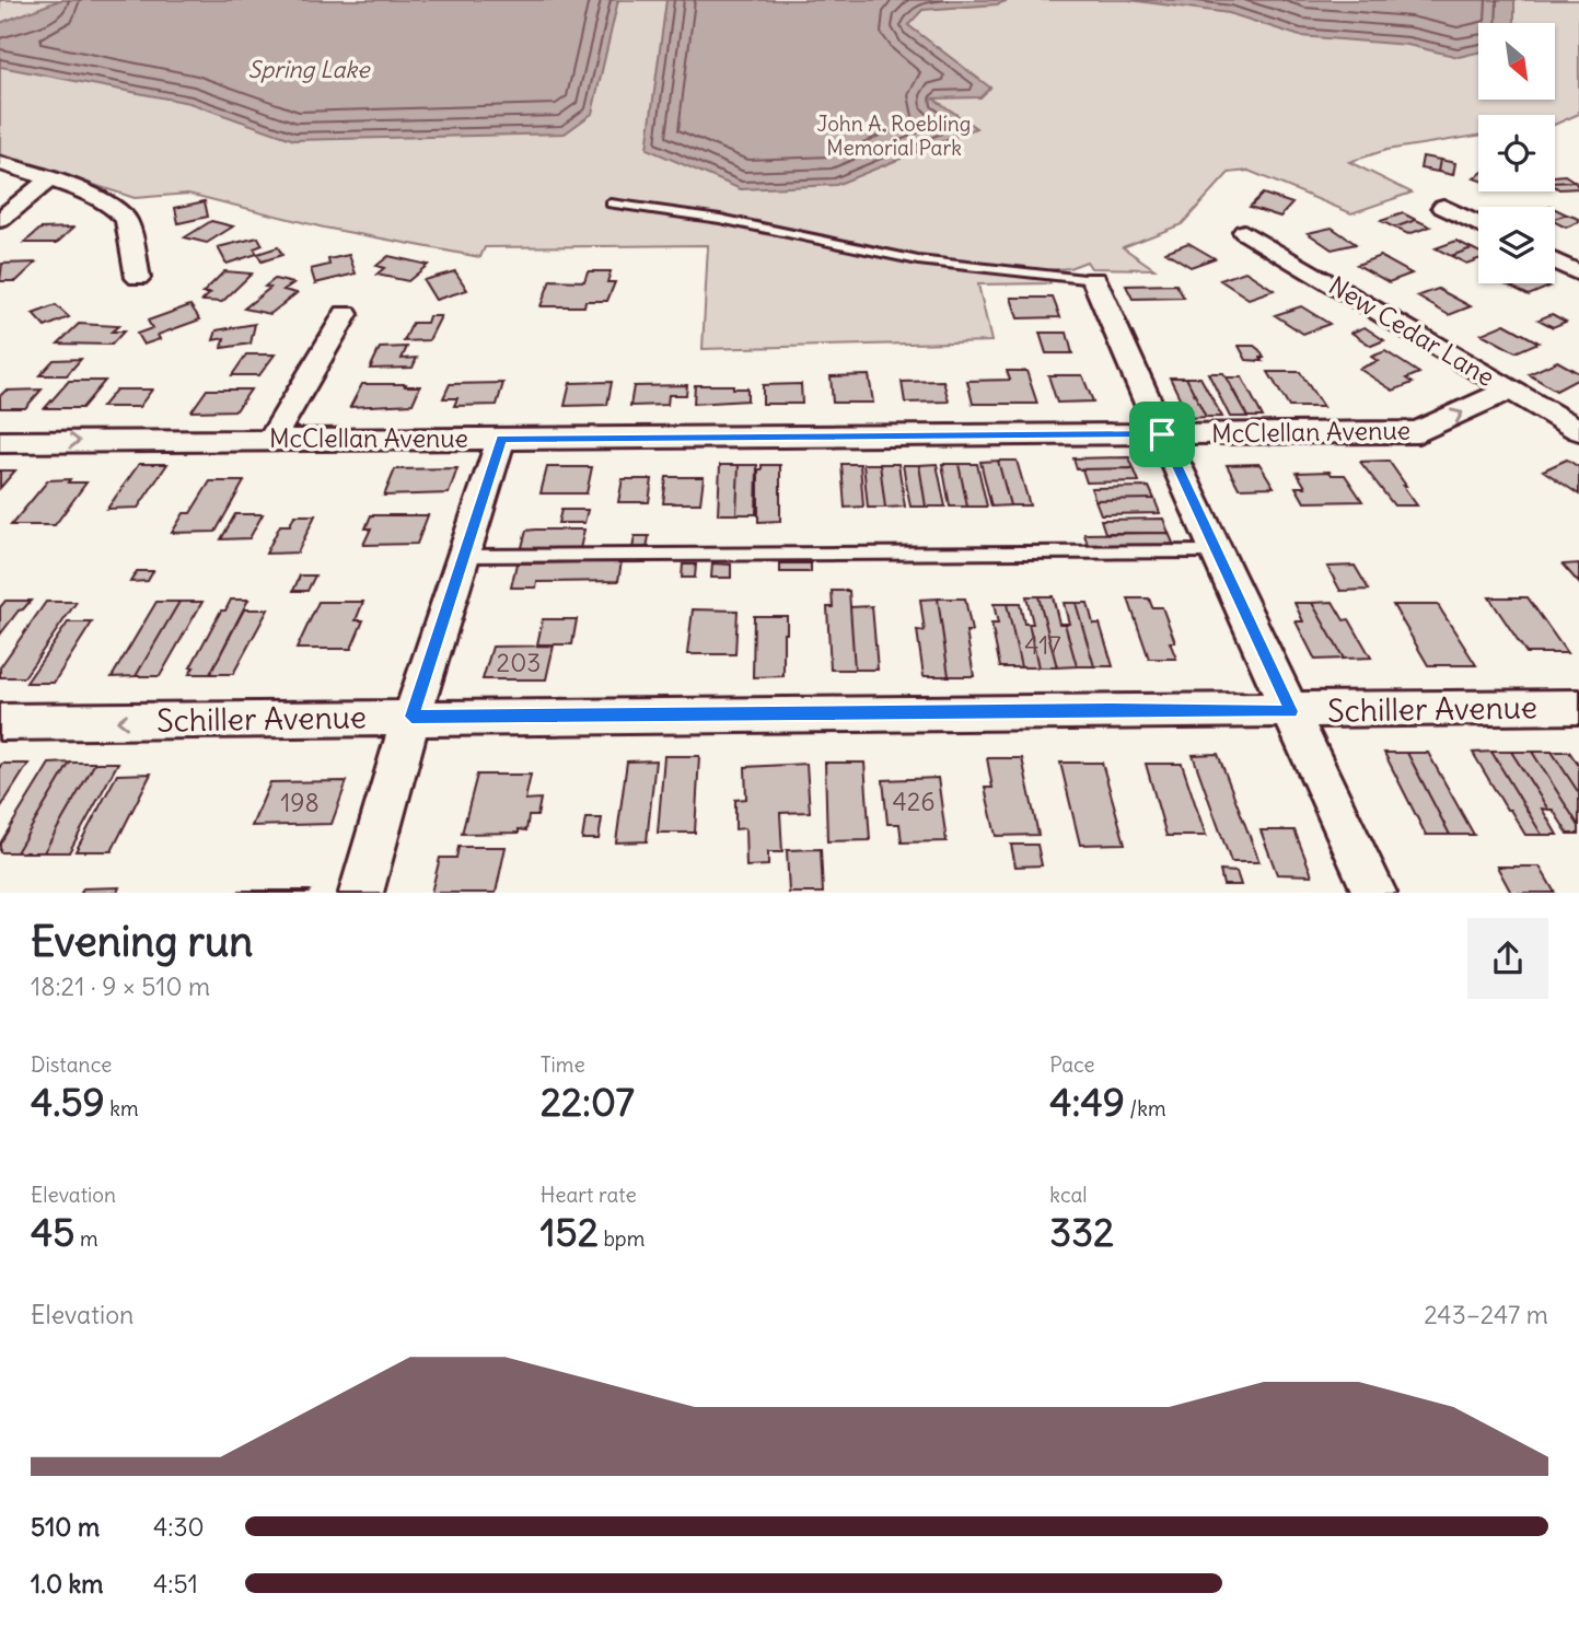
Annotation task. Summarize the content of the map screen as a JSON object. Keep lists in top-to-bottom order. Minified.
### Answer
{"streets":{"street":["New Cedar Lane","McClellan Avenue","Schiller Avenue"]},"crossings":[["New Cedar Lane","McClellan Avenue"]],"one_way":["McClellan Avenue"],"water":["Spring Lake"],"parks":["John A. Roebling Memorial Park"],"house_numbers":["417","203","426","198"],"north":"bottom right","page":{"heading":["Evening run","18:21 · 9 × 510 m"],"stats":[["Distance","4.59 km"],["Time","22:07"],["Pace","4:49 /km"],["Elevation","45 m"],["Heart rate","152 bpm"],["kcal","332"]],"chart":["Elevation","243–247 m"],"list":[{"name":"510 m","note":"4:30"},{"name":"1.0 km","note":"4:51"}]}}
